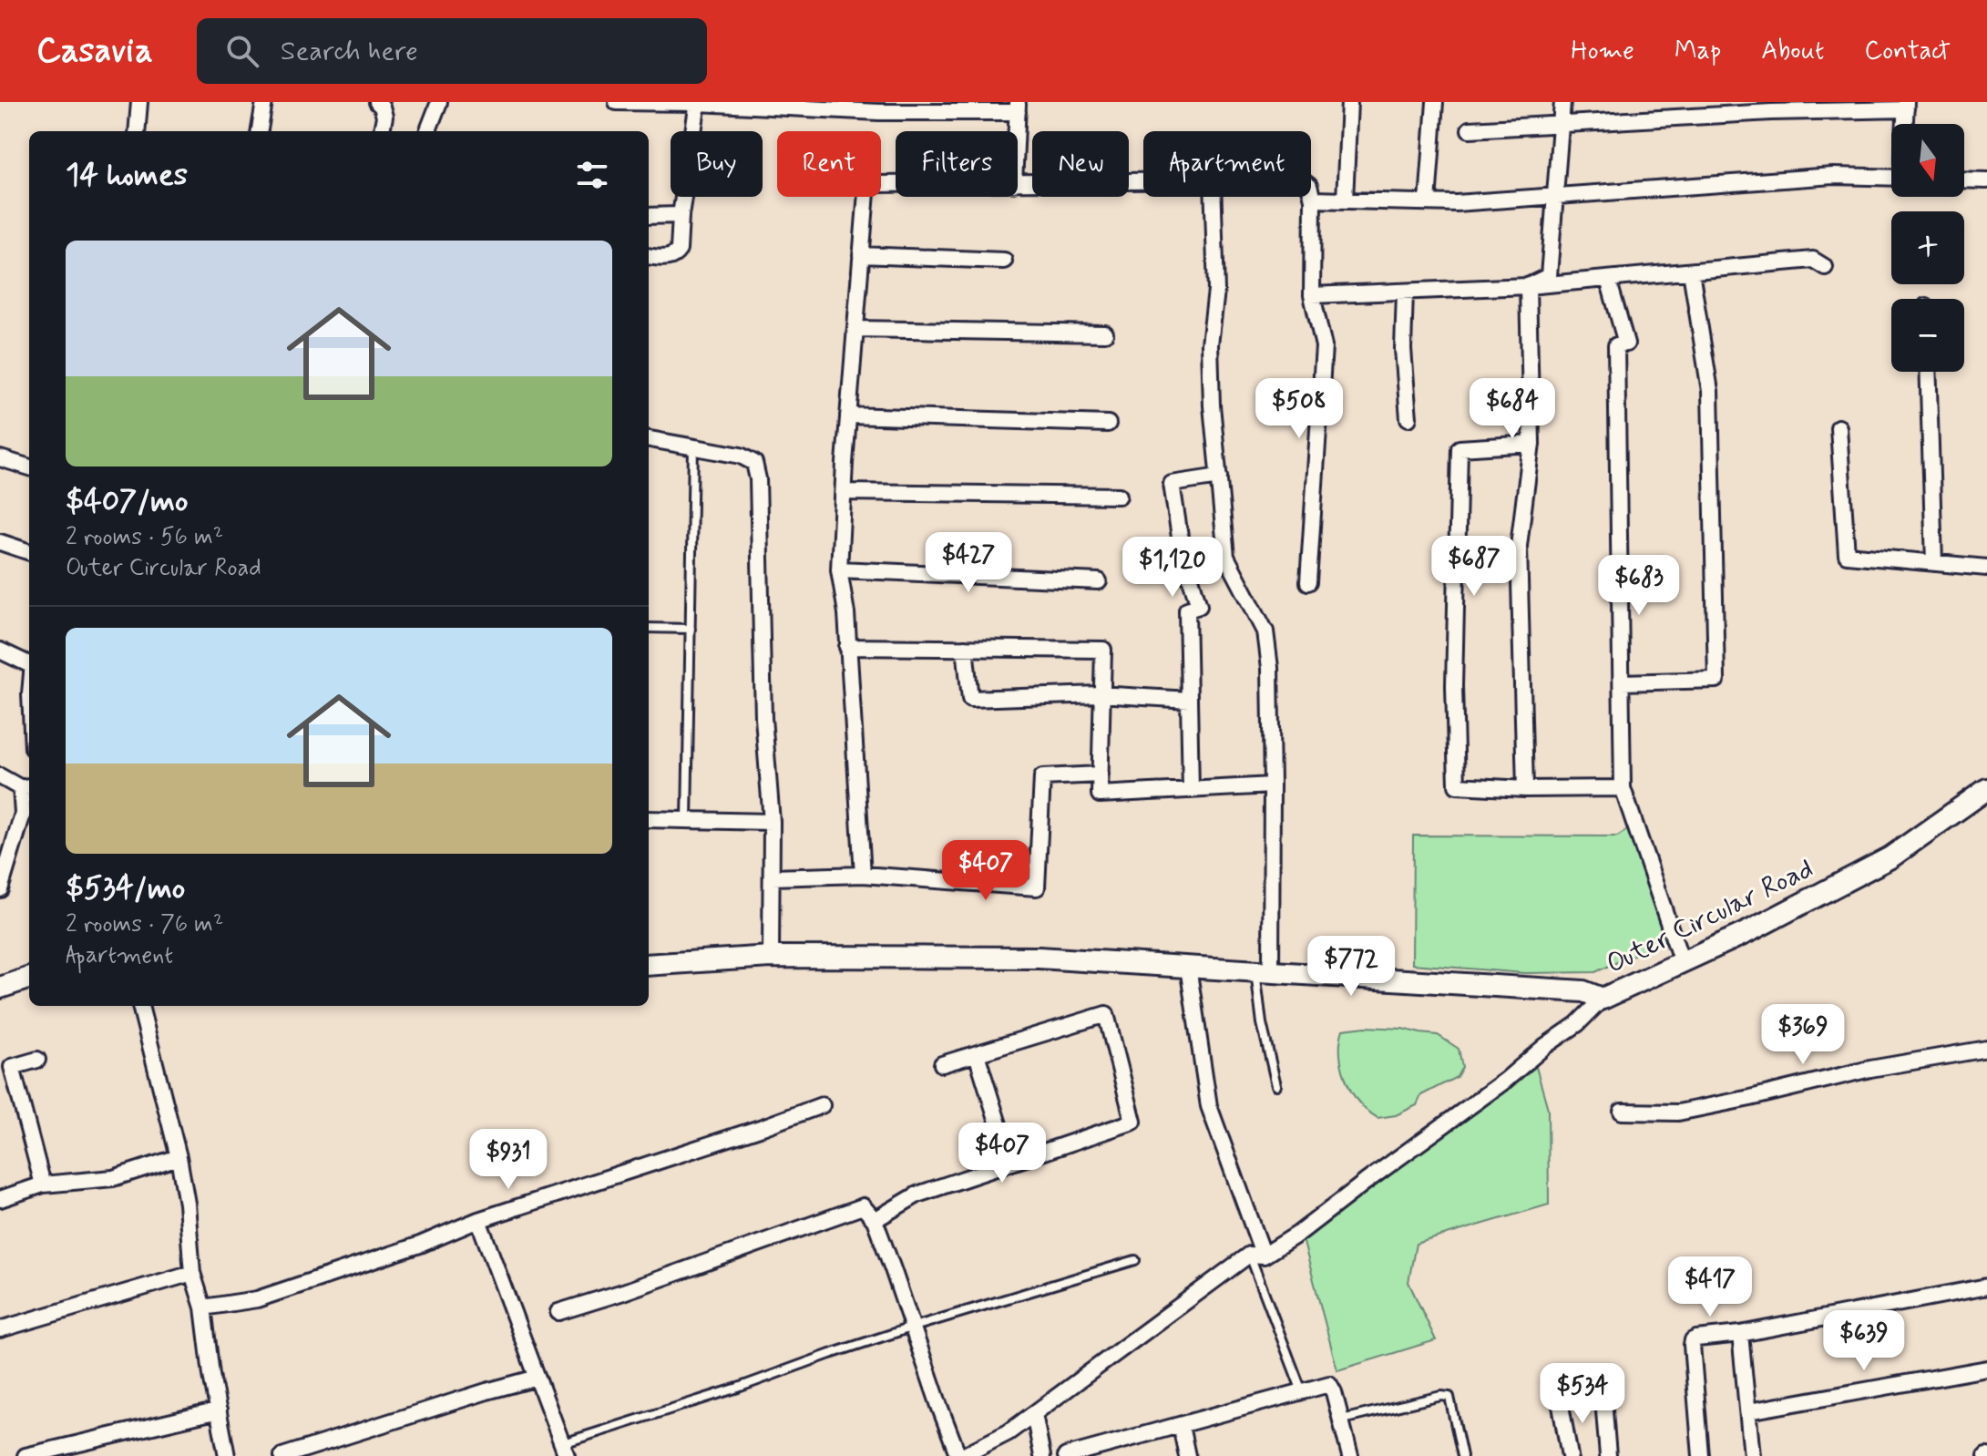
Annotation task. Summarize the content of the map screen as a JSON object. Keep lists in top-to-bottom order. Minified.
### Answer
{"streets":{"main road":["Outer Circular Road"]},"north":"bottom","page":{"header":"Casavia","search":"Search here","nav":["Home","Map","About","Contact"],"map_buttons":["+","−"],"chip":["Buy","Rent","Filters","New","Apartment"],"heading":"14 homes","list":[{"name":"$407/mo","note":"2 rooms · 56 m² · Outer Circular Road"},{"name":"$534/mo","note":"2 rooms · 76 m² · Apartment"}],"price":["$508","$684","$427","$687","$1,120","$683","$407","$772","$369","$407","$931","$417","$639","$534"]}}
